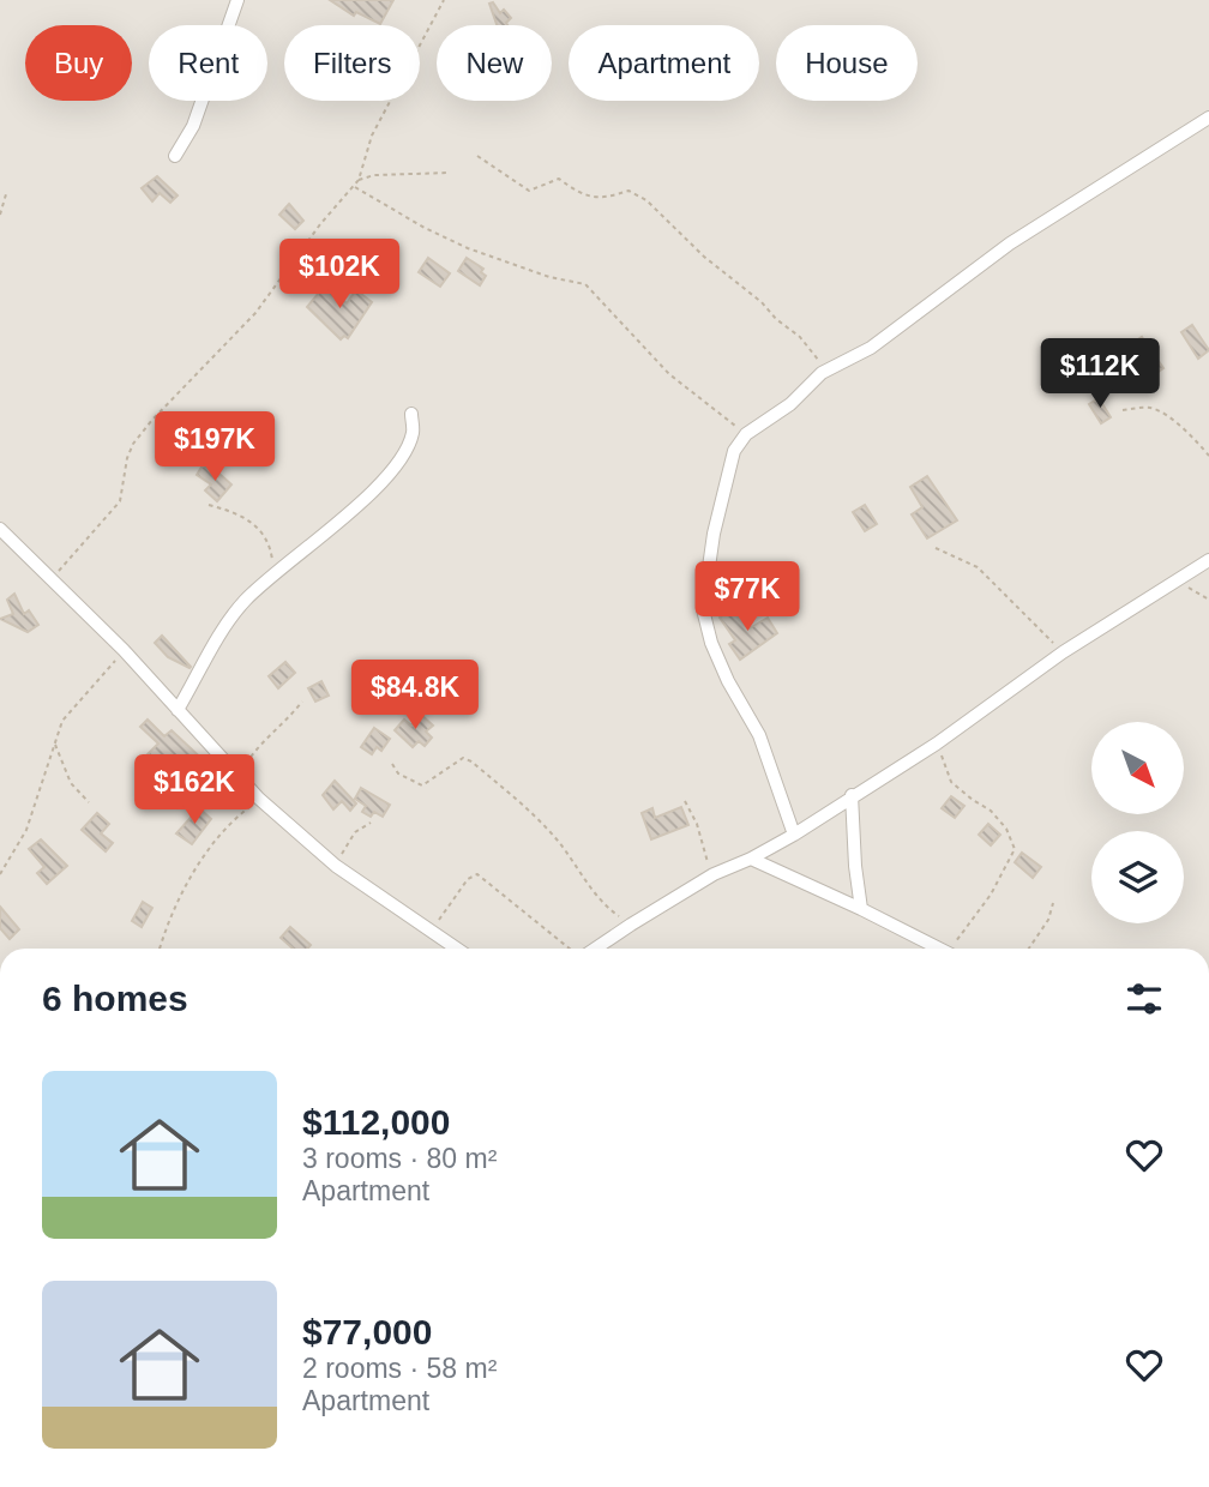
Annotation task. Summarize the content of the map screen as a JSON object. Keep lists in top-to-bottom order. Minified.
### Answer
{"north":"bottom right","page":{"chip":["Buy","Rent","Filters","New","Apartment","House"],"price":["$102K","$112K","$197K","$77K","$84.8K","$162K"],"heading":"6 homes","list":[{"name":"$112,000","note":"3 rooms · 80 m² · Apartment"},{"name":"$77,000","note":"2 rooms · 58 m² · Apartment"}]}}
